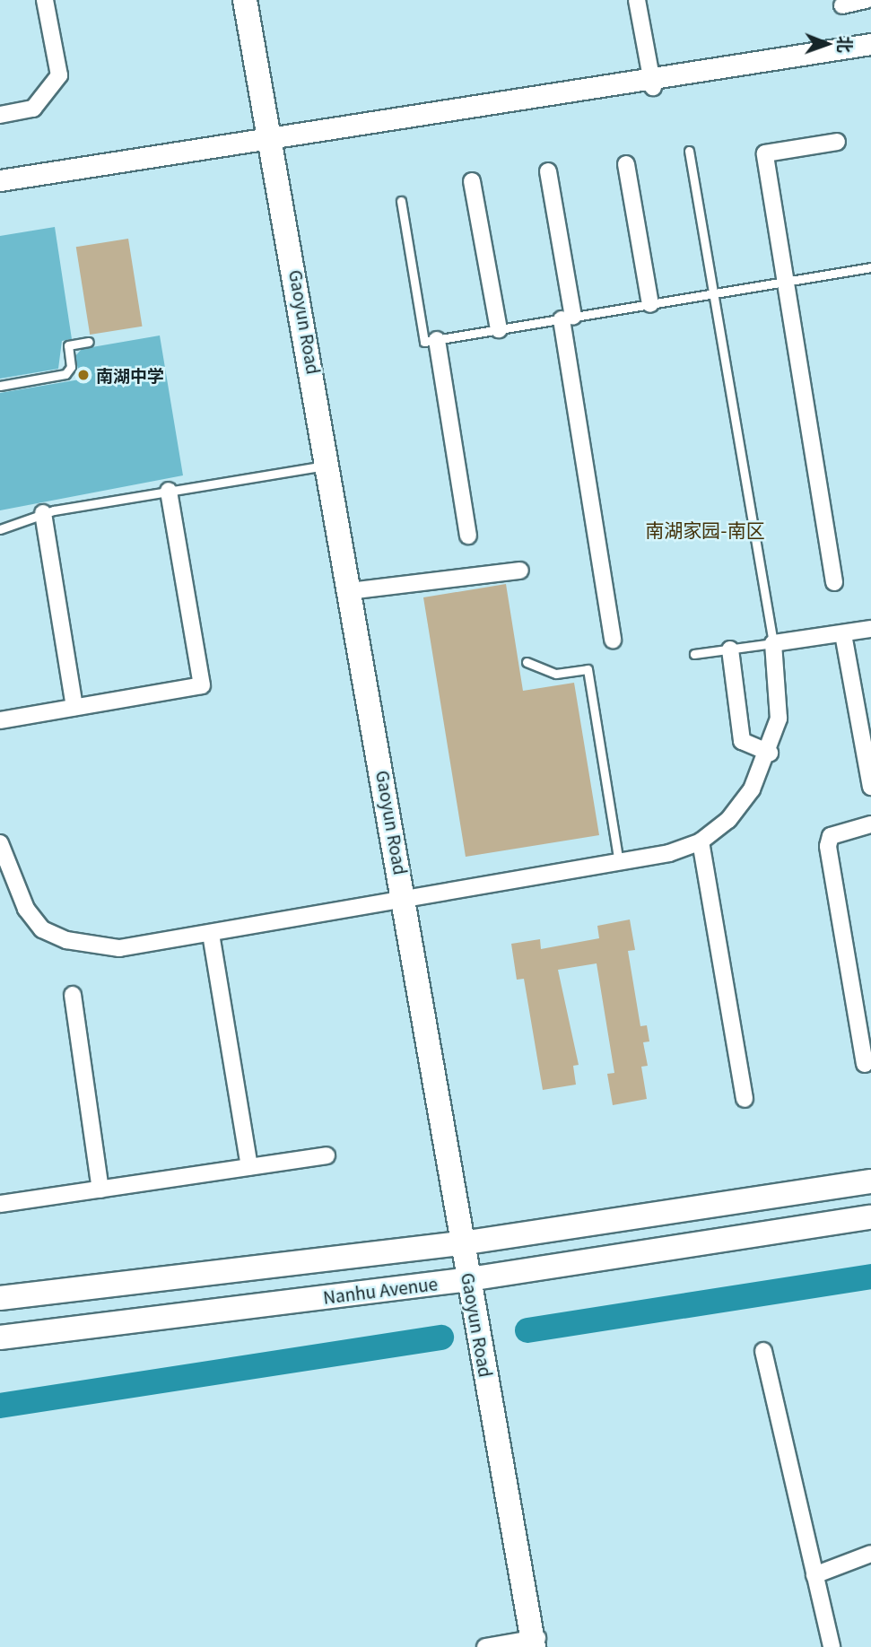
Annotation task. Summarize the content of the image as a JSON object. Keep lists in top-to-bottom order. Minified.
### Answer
{"streets":{"main road":["Gaoyun Road","Nanhu Avenue"]},"crossings":[["Gaoyun Road","Nanhu Avenue"]],"districts":["南湖家园-南区"],"places":["南湖中学"],"north":"right"}
